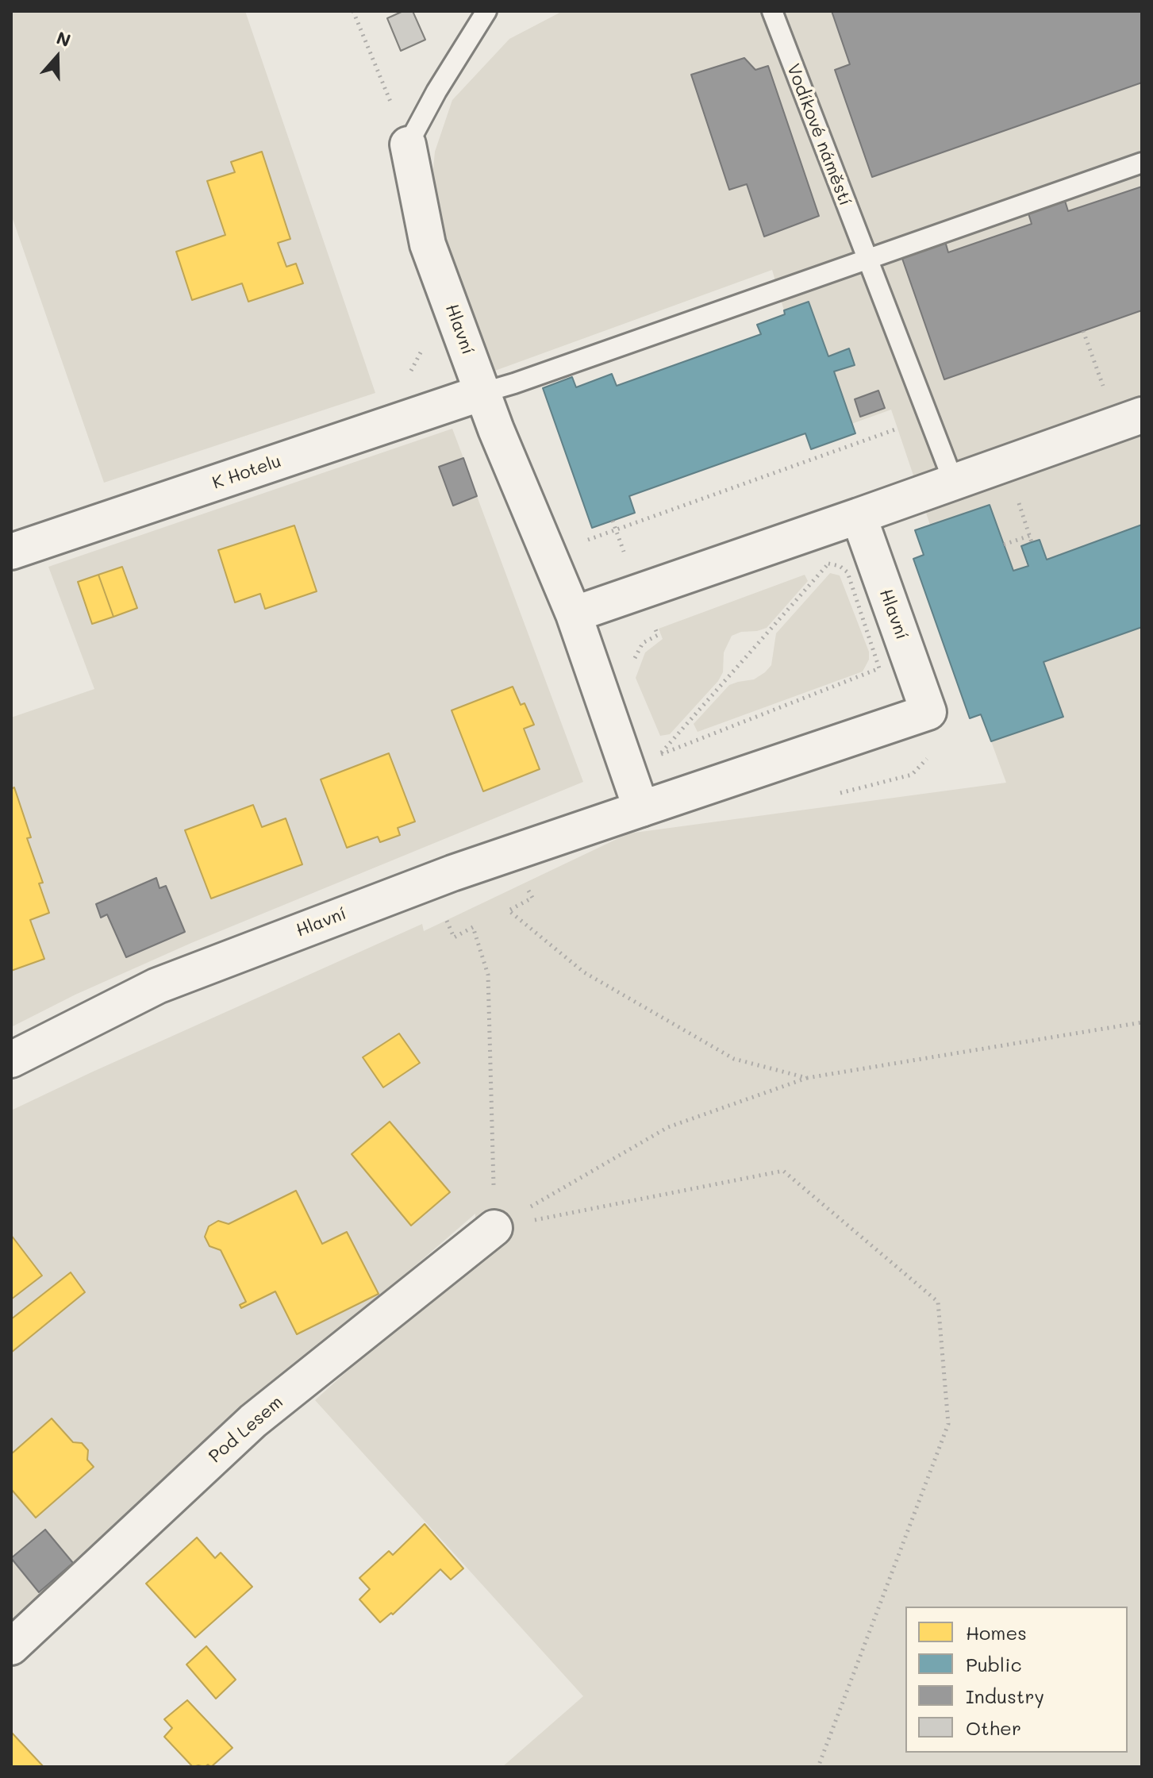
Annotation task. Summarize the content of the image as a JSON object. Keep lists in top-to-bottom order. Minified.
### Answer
{"streets":{"street":["Hlavní","K Hotelu","Pod Lesem"],"lane":["Vodíkové náměstí"]},"crossings":[["Hlavní","K Hotelu"]],"legend":["Homes","Public","Industry","Other"],"north":"top"}
